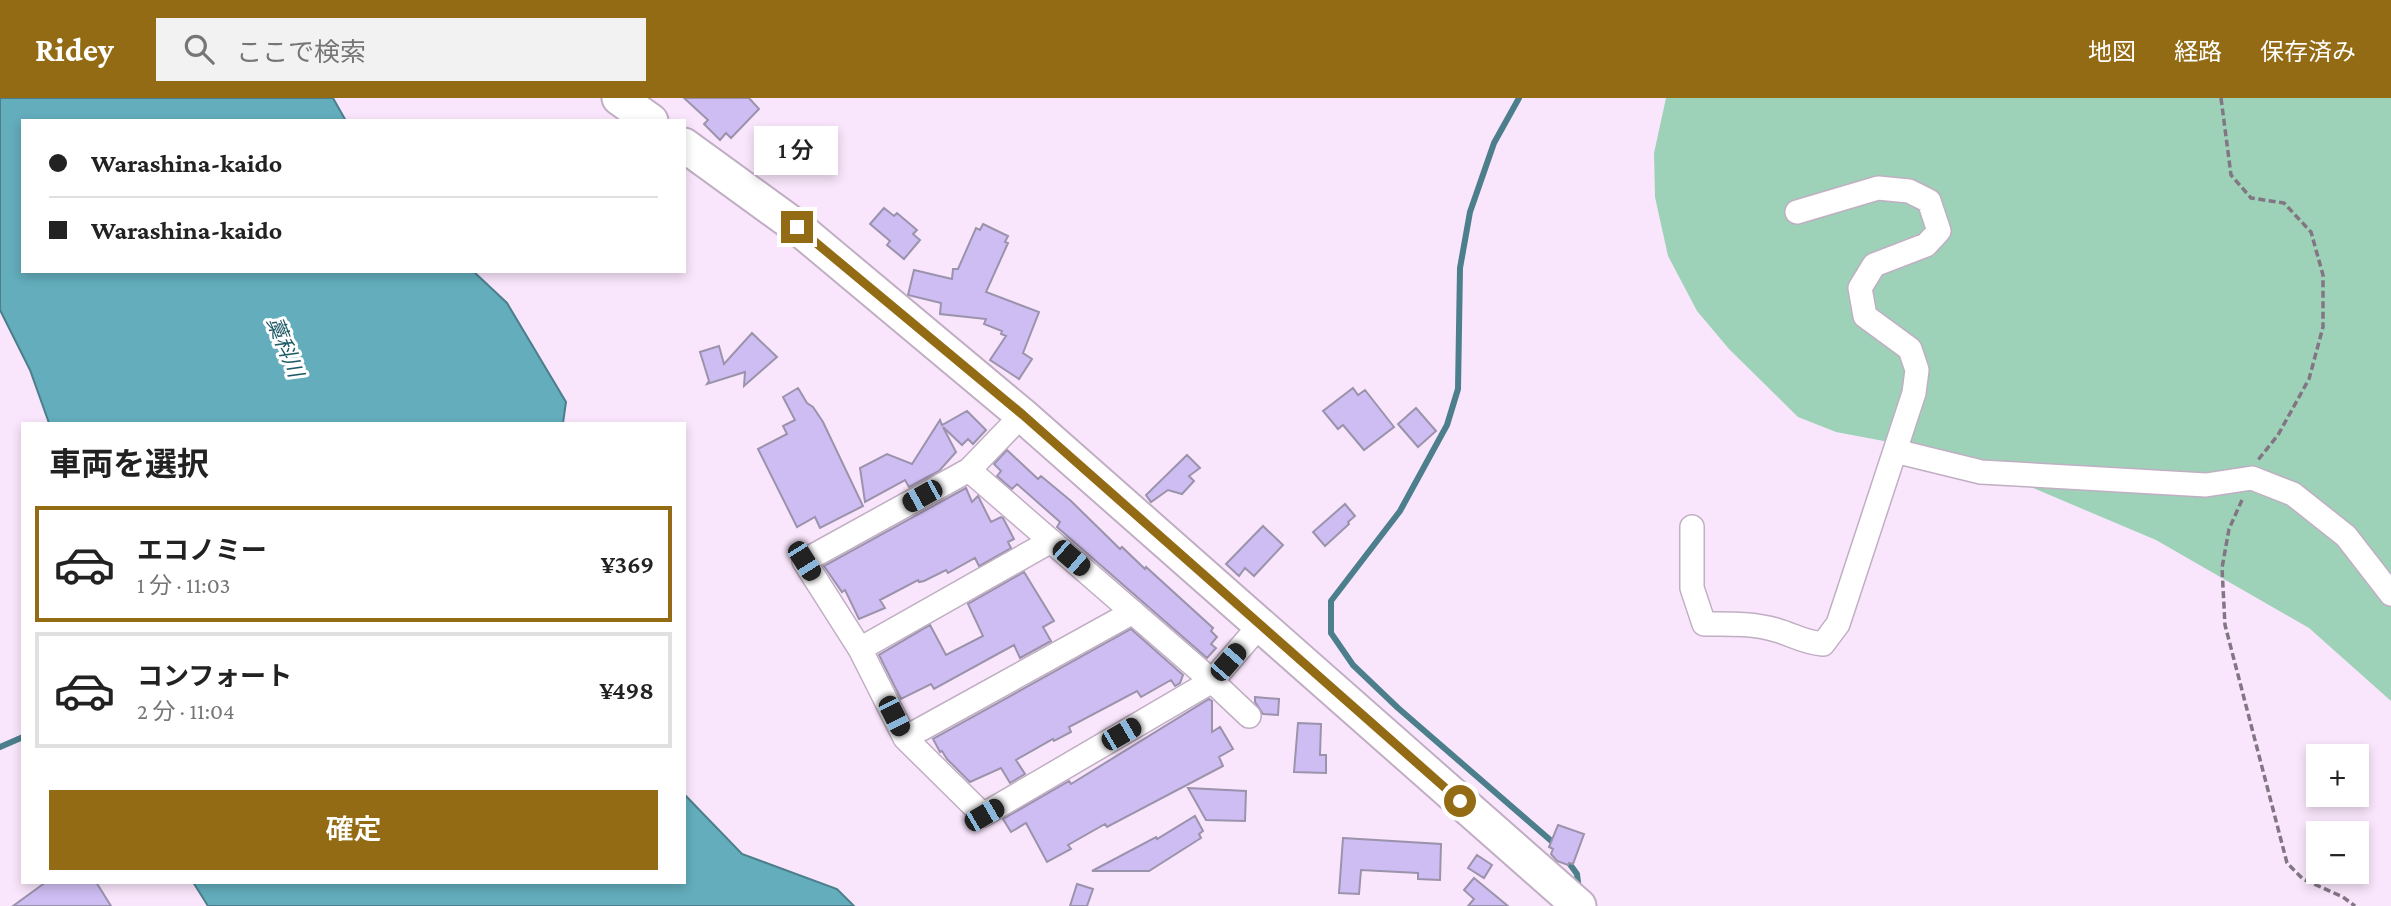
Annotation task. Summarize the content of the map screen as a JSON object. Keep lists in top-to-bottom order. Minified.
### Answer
{"water":["藁科川"],"page":{"header":"Ridey","search":"ここで検索","nav":["地図","経路","保存済み"],"banner":["Warashina-kaido","Warashina-kaido"],"bubble":"1 分","heading":"車両を選択","list":[{"name":"エコノミー","note":"1 分 · 11:03","value":"¥369"},{"name":"コンフォート","note":"2 分 · 11:04","value":"¥498"}],"map_buttons":["+","−"],"buttons":"確定"}}
